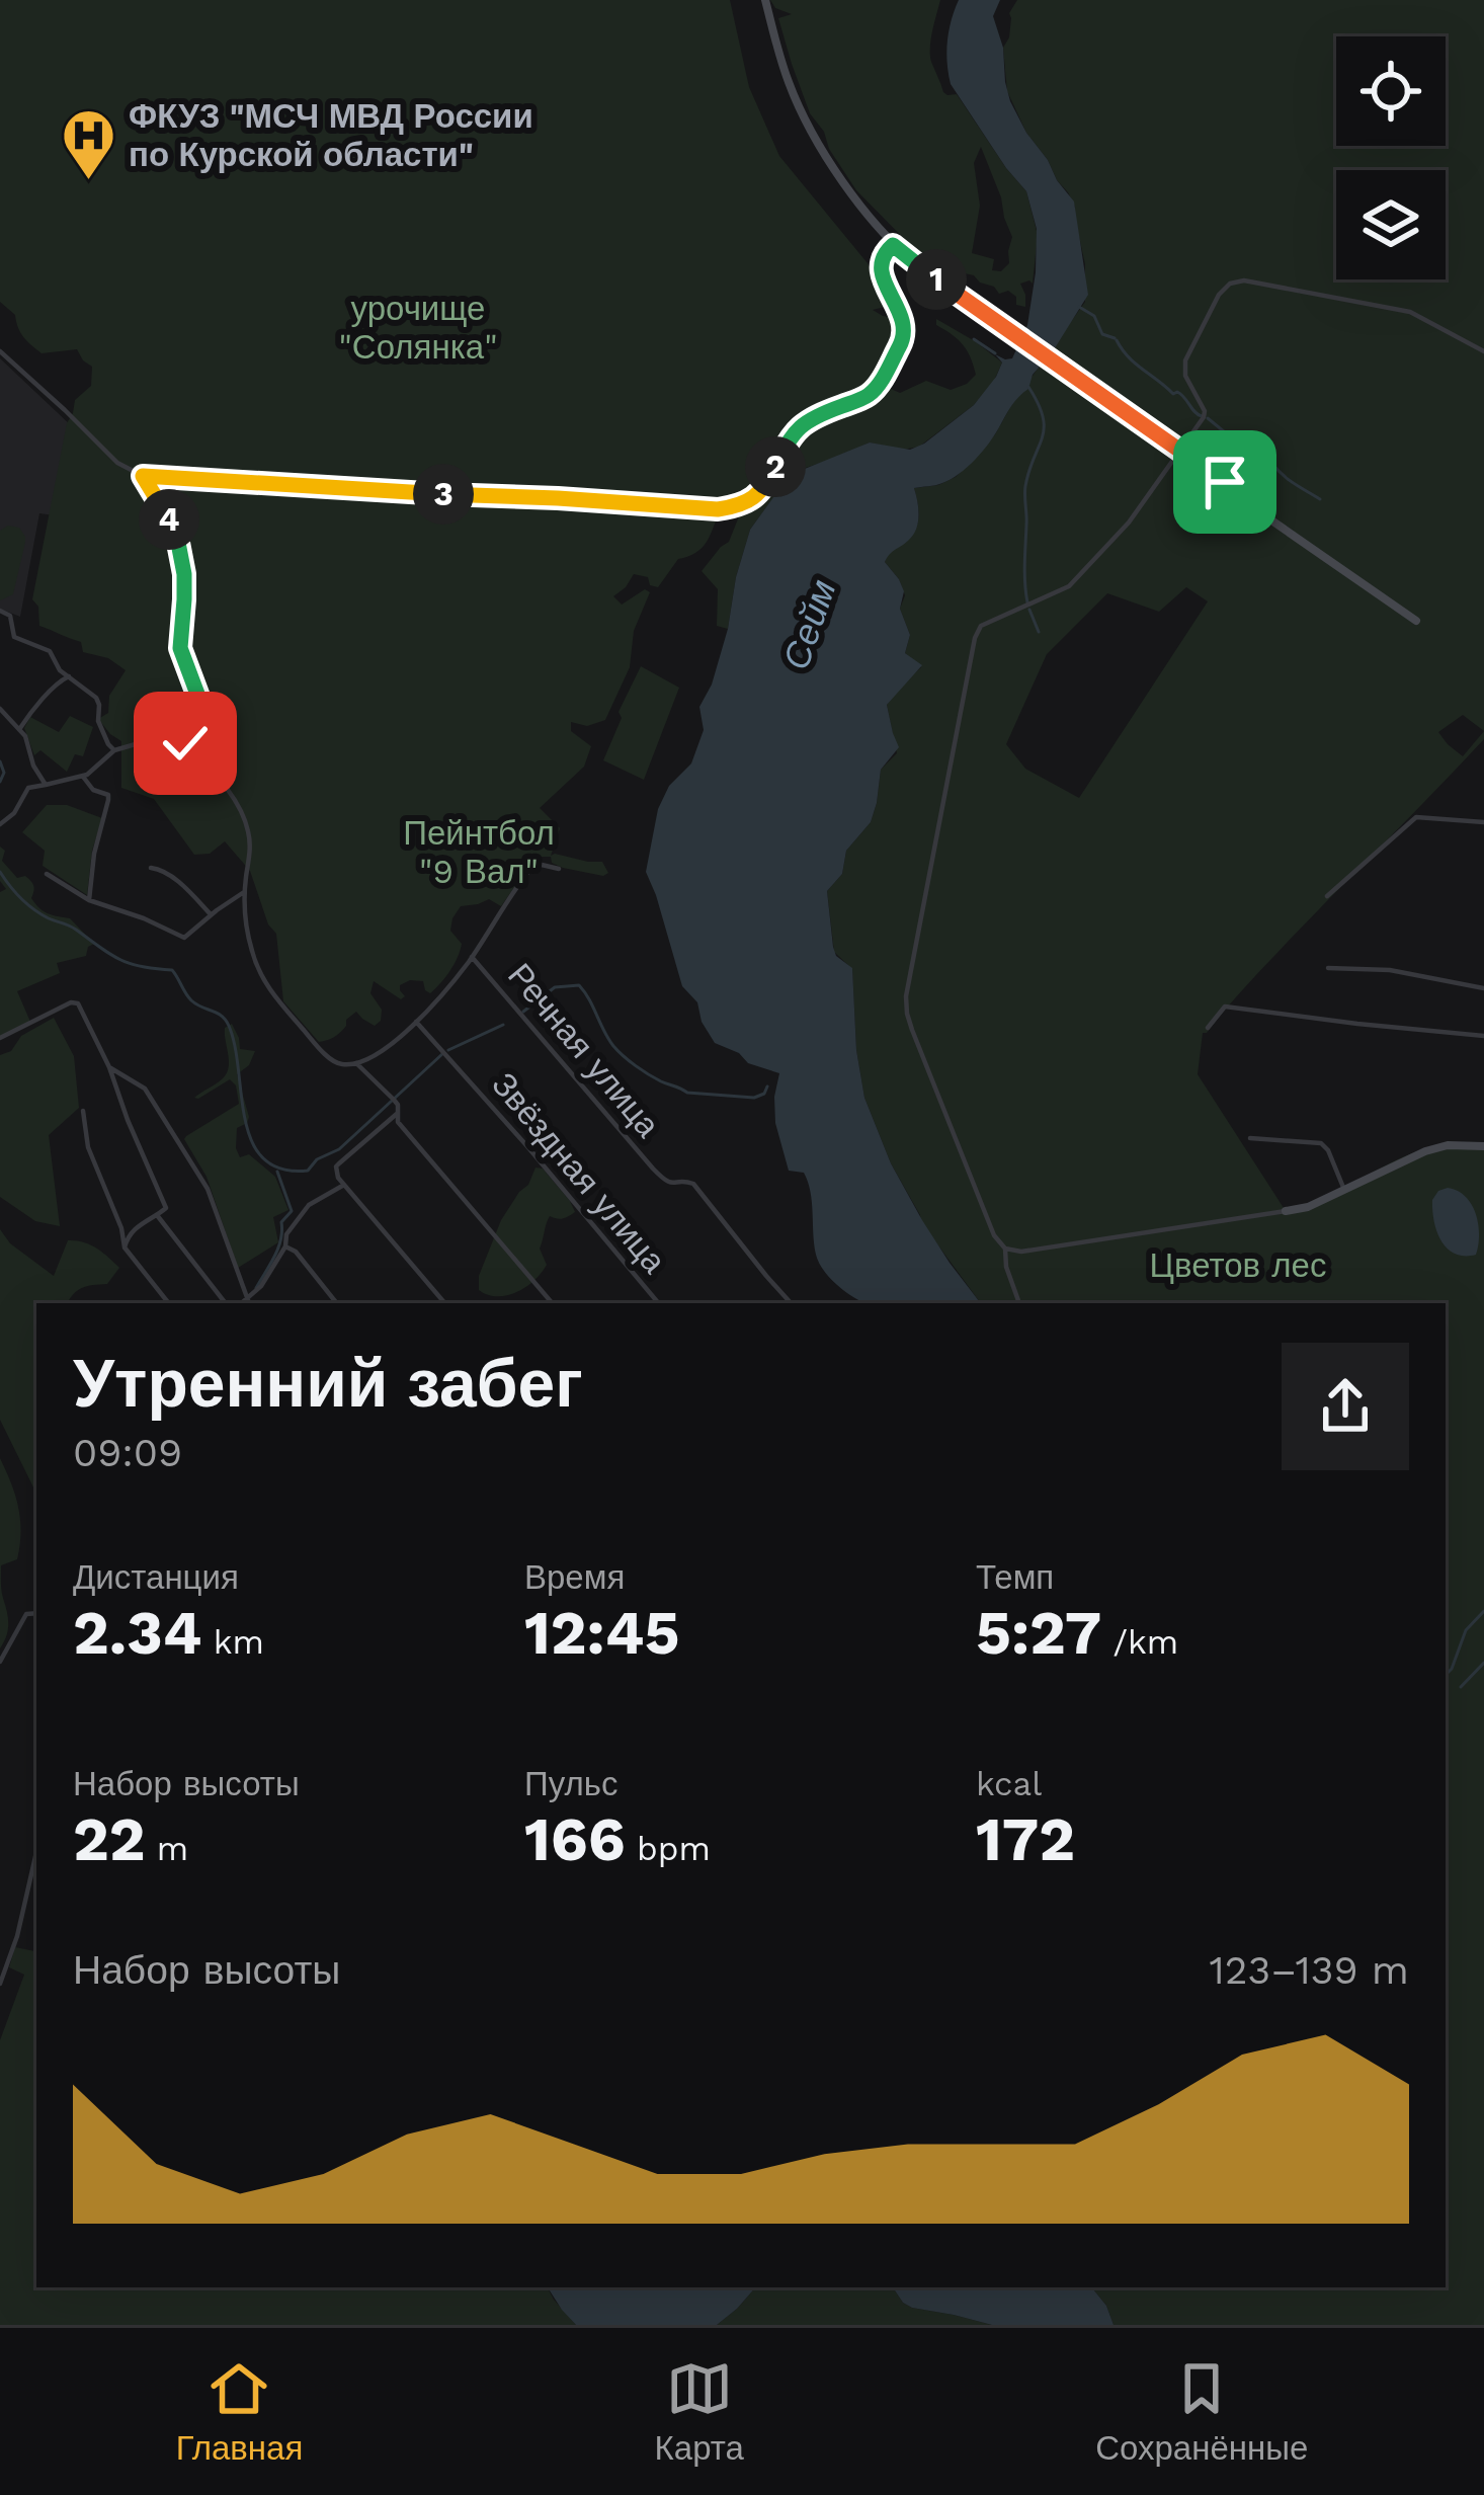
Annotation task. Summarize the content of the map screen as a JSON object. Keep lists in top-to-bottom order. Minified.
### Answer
{"streets":{"street":["Речная улица","Звёздная улица"]},"water":["Сейм"],"parks":["урочище \"Солянка\"","Пейнтбол \"9 Вал\"","Цветов лес"],"places":{"hospital":["ФКУЗ \"МСЧ МВД России по Курской области\""]},"page":{"pins":["1","2","3","4"],"heading":["Утренний забег","09:09"],"stats":[["Дистанция","2.34 km"],["Время","12:45"],["Темп","5:27 /km"],["Набор высоты","22 m"],["Пульс","166 bpm"],["kcal","172"]],"chart":["Набор высоты","123–139 m"],"tabs":["Главная","Карта","Сохранённые"]}}
